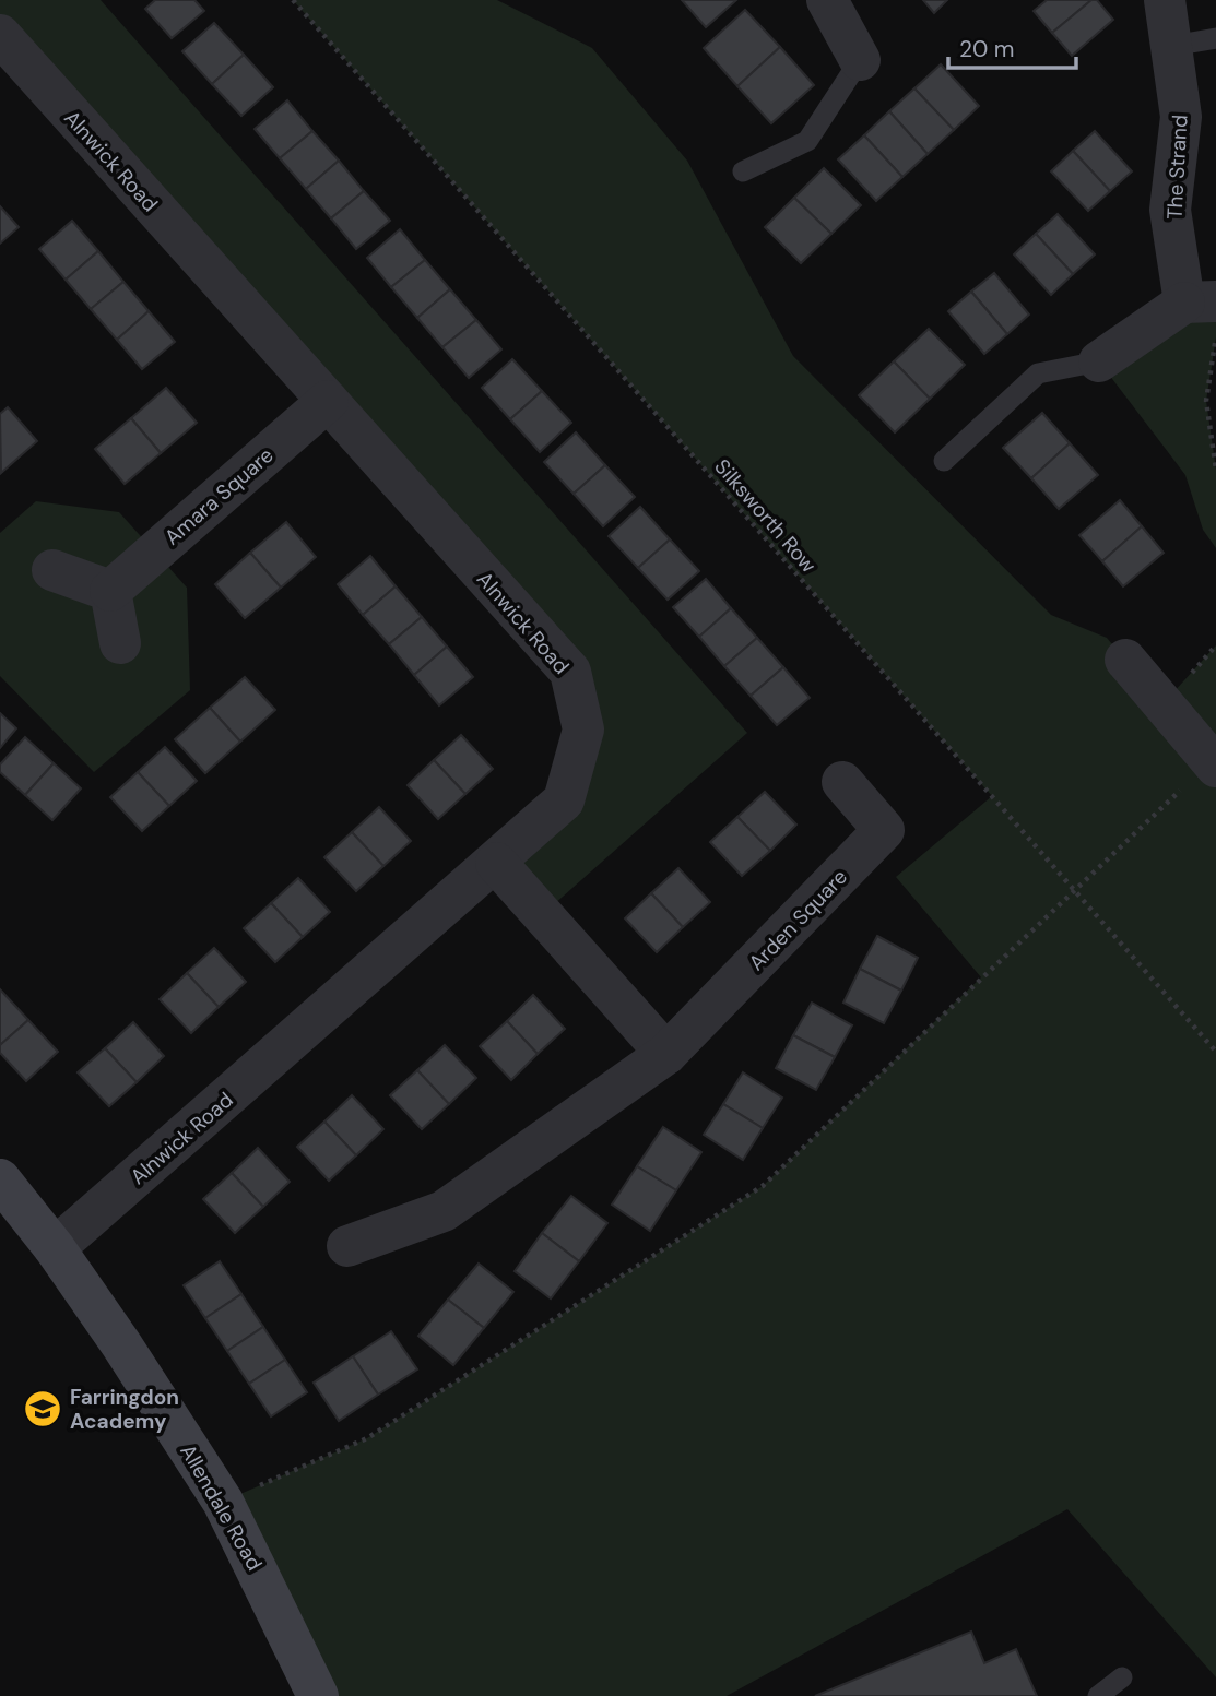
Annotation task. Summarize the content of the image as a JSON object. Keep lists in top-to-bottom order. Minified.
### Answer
{"streets":{"street":["Alnwick Road","The Strand","Amara Square","Arden Square","Allendale Road"],"path":["Silksworth Row"]},"crossings":[["Alnwick Road","Amara Square"],["Alnwick Road","Allendale Road"]],"places":{"school or university":["Farringdon Academy"]},"scale_bar":"20 m"}
